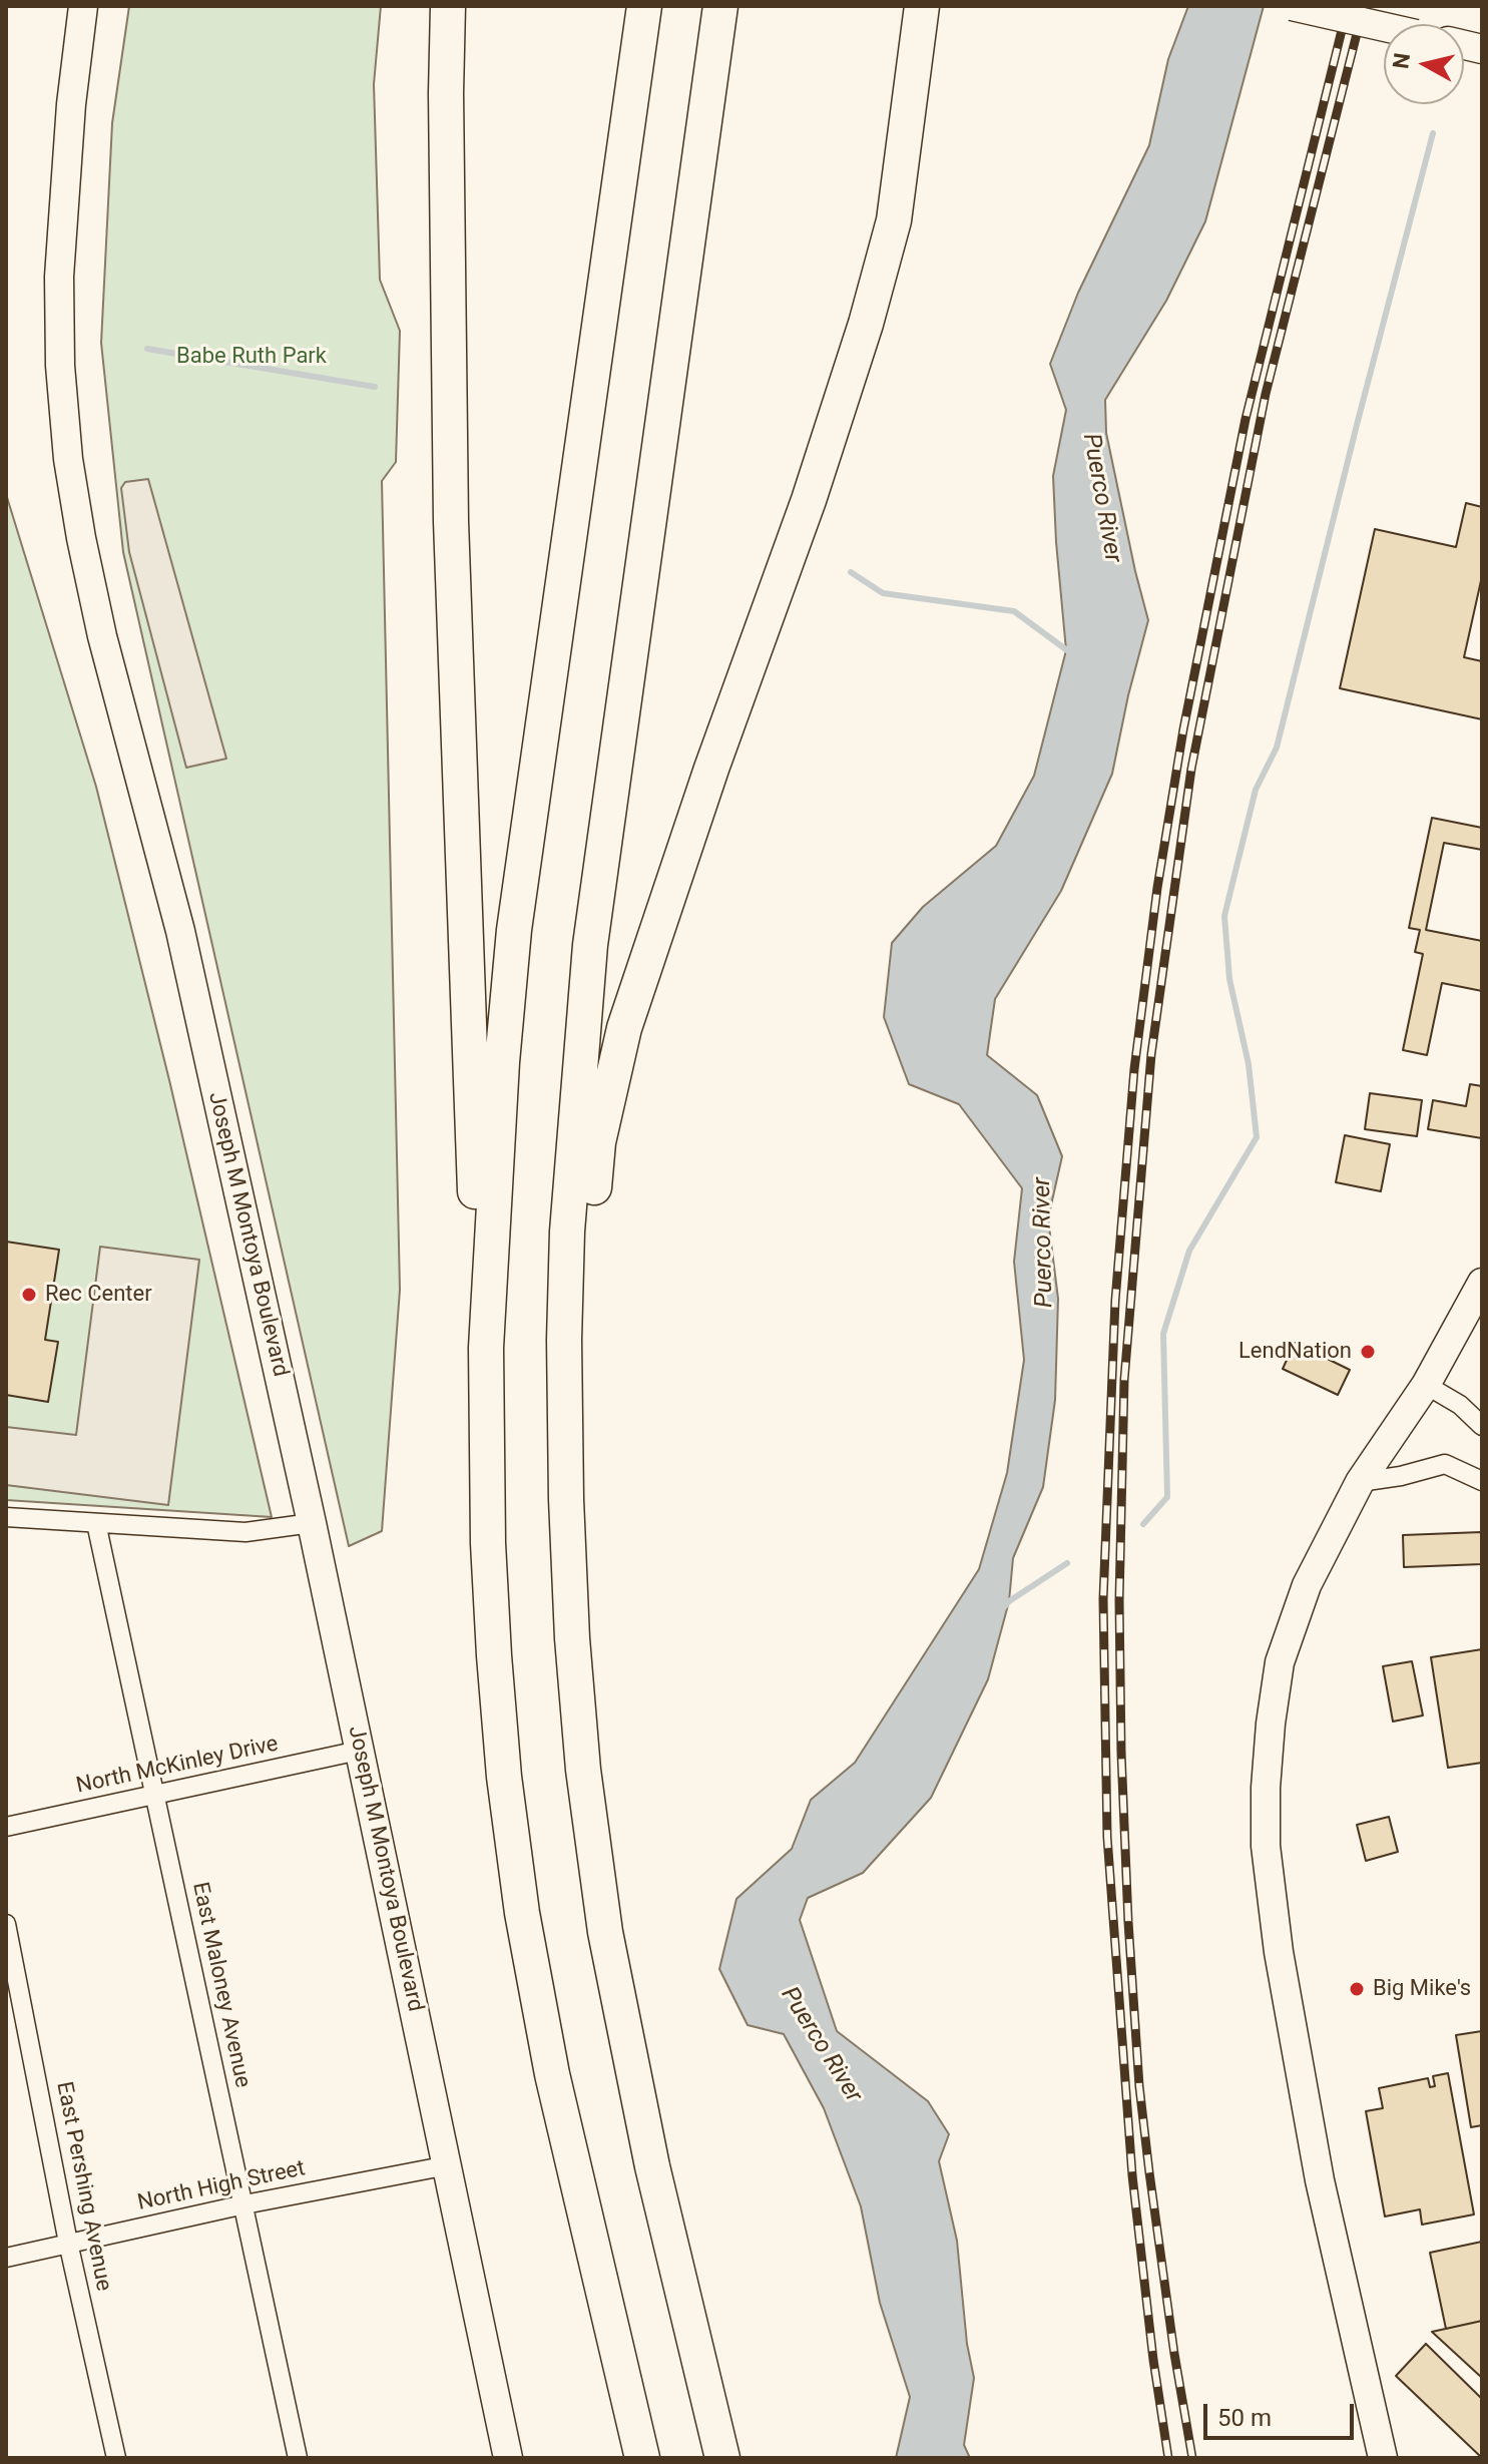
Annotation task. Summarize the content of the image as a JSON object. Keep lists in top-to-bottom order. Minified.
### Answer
{"streets":{"main road":["Joseph M Montoya Boulevard"],"street":["North McKinley Drive","East Maloney Avenue","East Pershing Avenue","North High Street"]},"crossings":[["Joseph M Montoya Boulevard","North McKinley Drive"],["Joseph M Montoya Boulevard","North High Street"],["North McKinley Drive","East Maloney Avenue"],["East Maloney Avenue","North High Street"],["East Pershing Avenue","North High Street"]],"water":["Puerco River"],"parks":["Babe Ruth Park"],"places":["Rec Center","LendNation","Big Mike's"],"scale_bar":"50 m","north":"left"}
